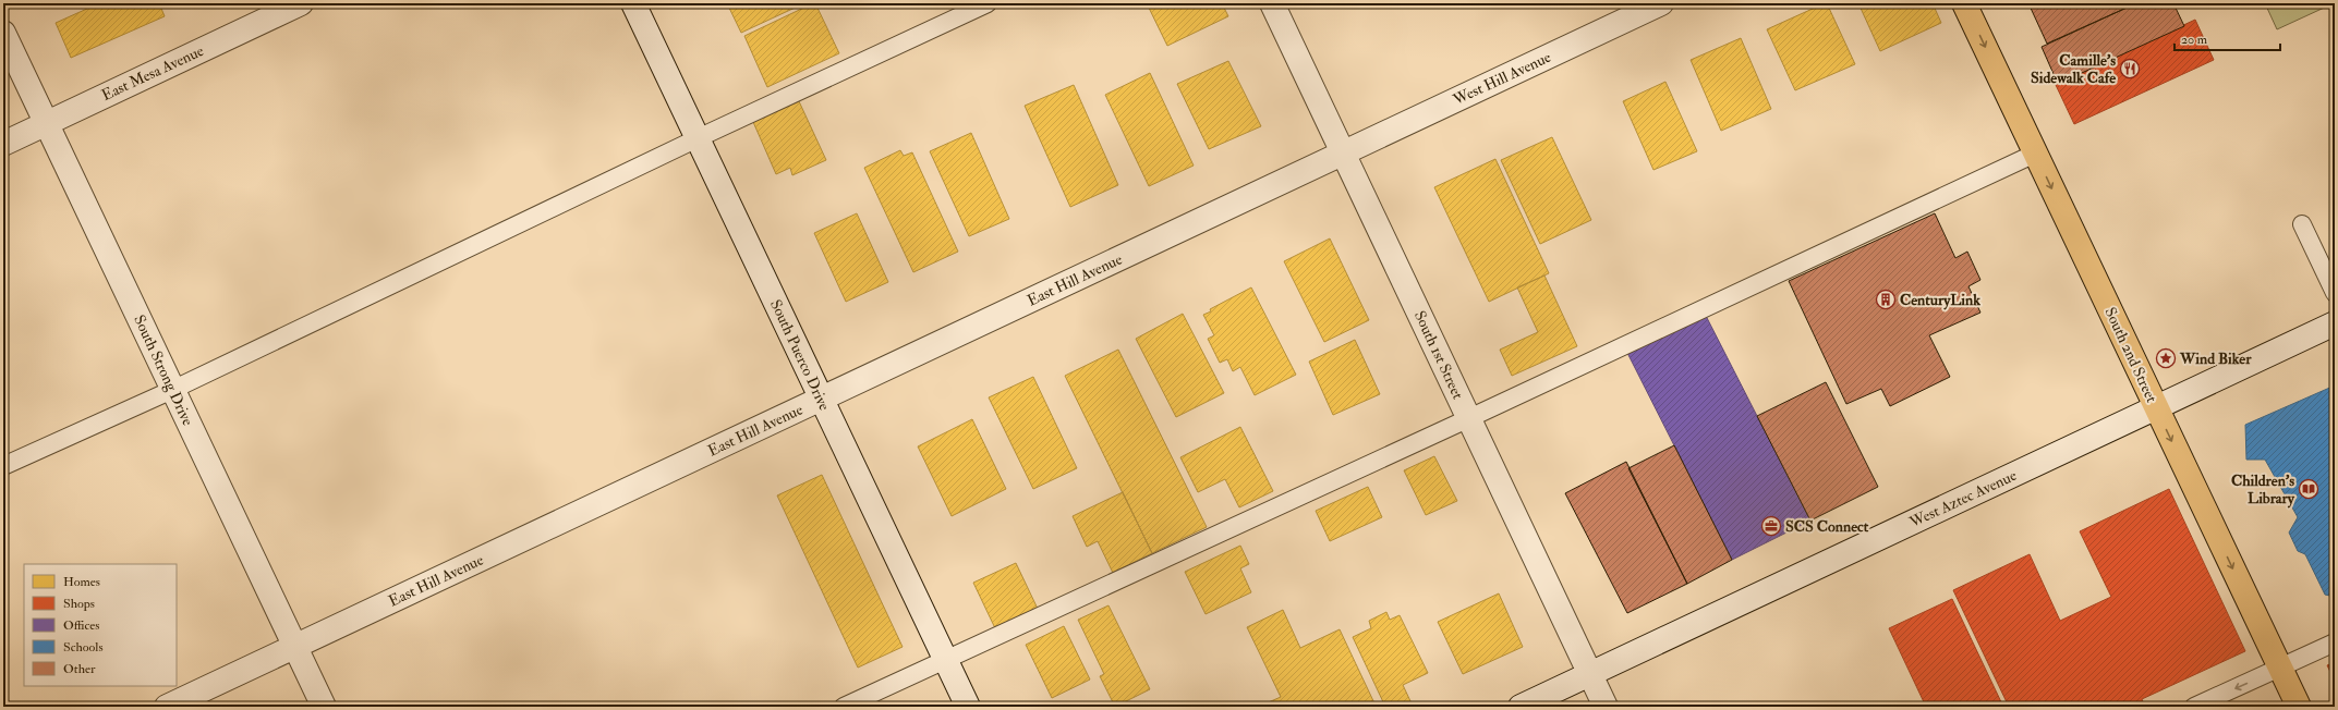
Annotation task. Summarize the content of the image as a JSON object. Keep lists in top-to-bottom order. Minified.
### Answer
{"streets":{"main road":["South 2nd Street"],"street":["East Mesa Avenue","West Hill Avenue","East Hill Avenue","South Puerco Drive","South 1st Street","South Strong Drive","West Aztec Avenue"]},"crossings":[["East Mesa Avenue","South Strong Drive"],["West Hill Avenue","East Hill Avenue"],["West Hill Avenue","South 1st Street"],["East Hill Avenue","South Puerco Drive"],["East Hill Avenue","South 1st Street"],["East Hill Avenue","South Strong Drive"],["South 1st Street","West Aztec Avenue"],["South 2nd Street","West Aztec Avenue"]],"one_way":["South 2nd Street"],"places":{"restaurant":["Camille's Sidewalk Cafe"],"building":["CenturyLink"],"place":["Wind Biker"],"library":["Children's Library"],"office":["SCS Connect"]},"legend":["Homes","Shops","Offices","Schools","Other"],"scale_bar":"20 m"}
